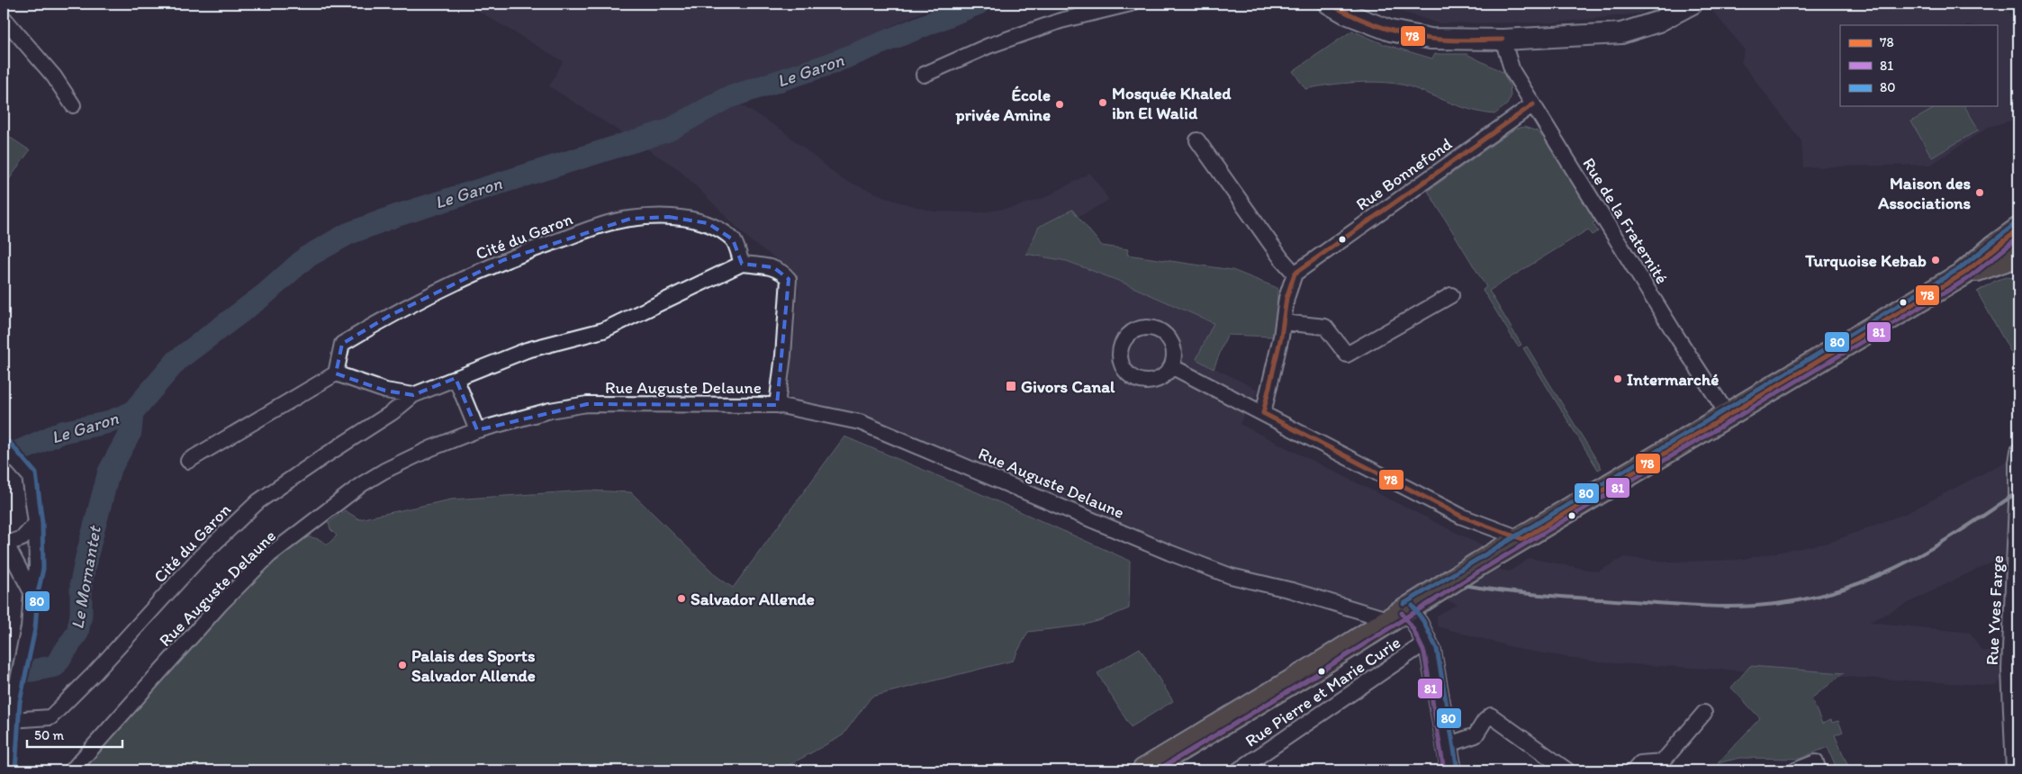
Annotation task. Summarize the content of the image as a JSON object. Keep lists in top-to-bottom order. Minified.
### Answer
{"streets":{"street":["Rue Bonnefond","Rue de la Fraternité","Cité du Garon","Rue Auguste Delaune","Rue Yves Farge","Rue Pierre et Marie Curie"]},"crossings":[["Rue Bonnefond","Rue de la Fraternité"]],"water":["Le Garon","Le Mornantet"],"places":{"other":["Mosquée Khaled ibn El Walid","École privée Amine","Maison des Associations","Turquoise Kebab","Intermarché","Salvador Allende","Palais des Sports Salvador Allende"],"transit":["Givors Canal"]},"lines":["transit line 78","transit line 80","transit line 81"],"legend":["78","81","80"],"scale_bar":"50 m"}
